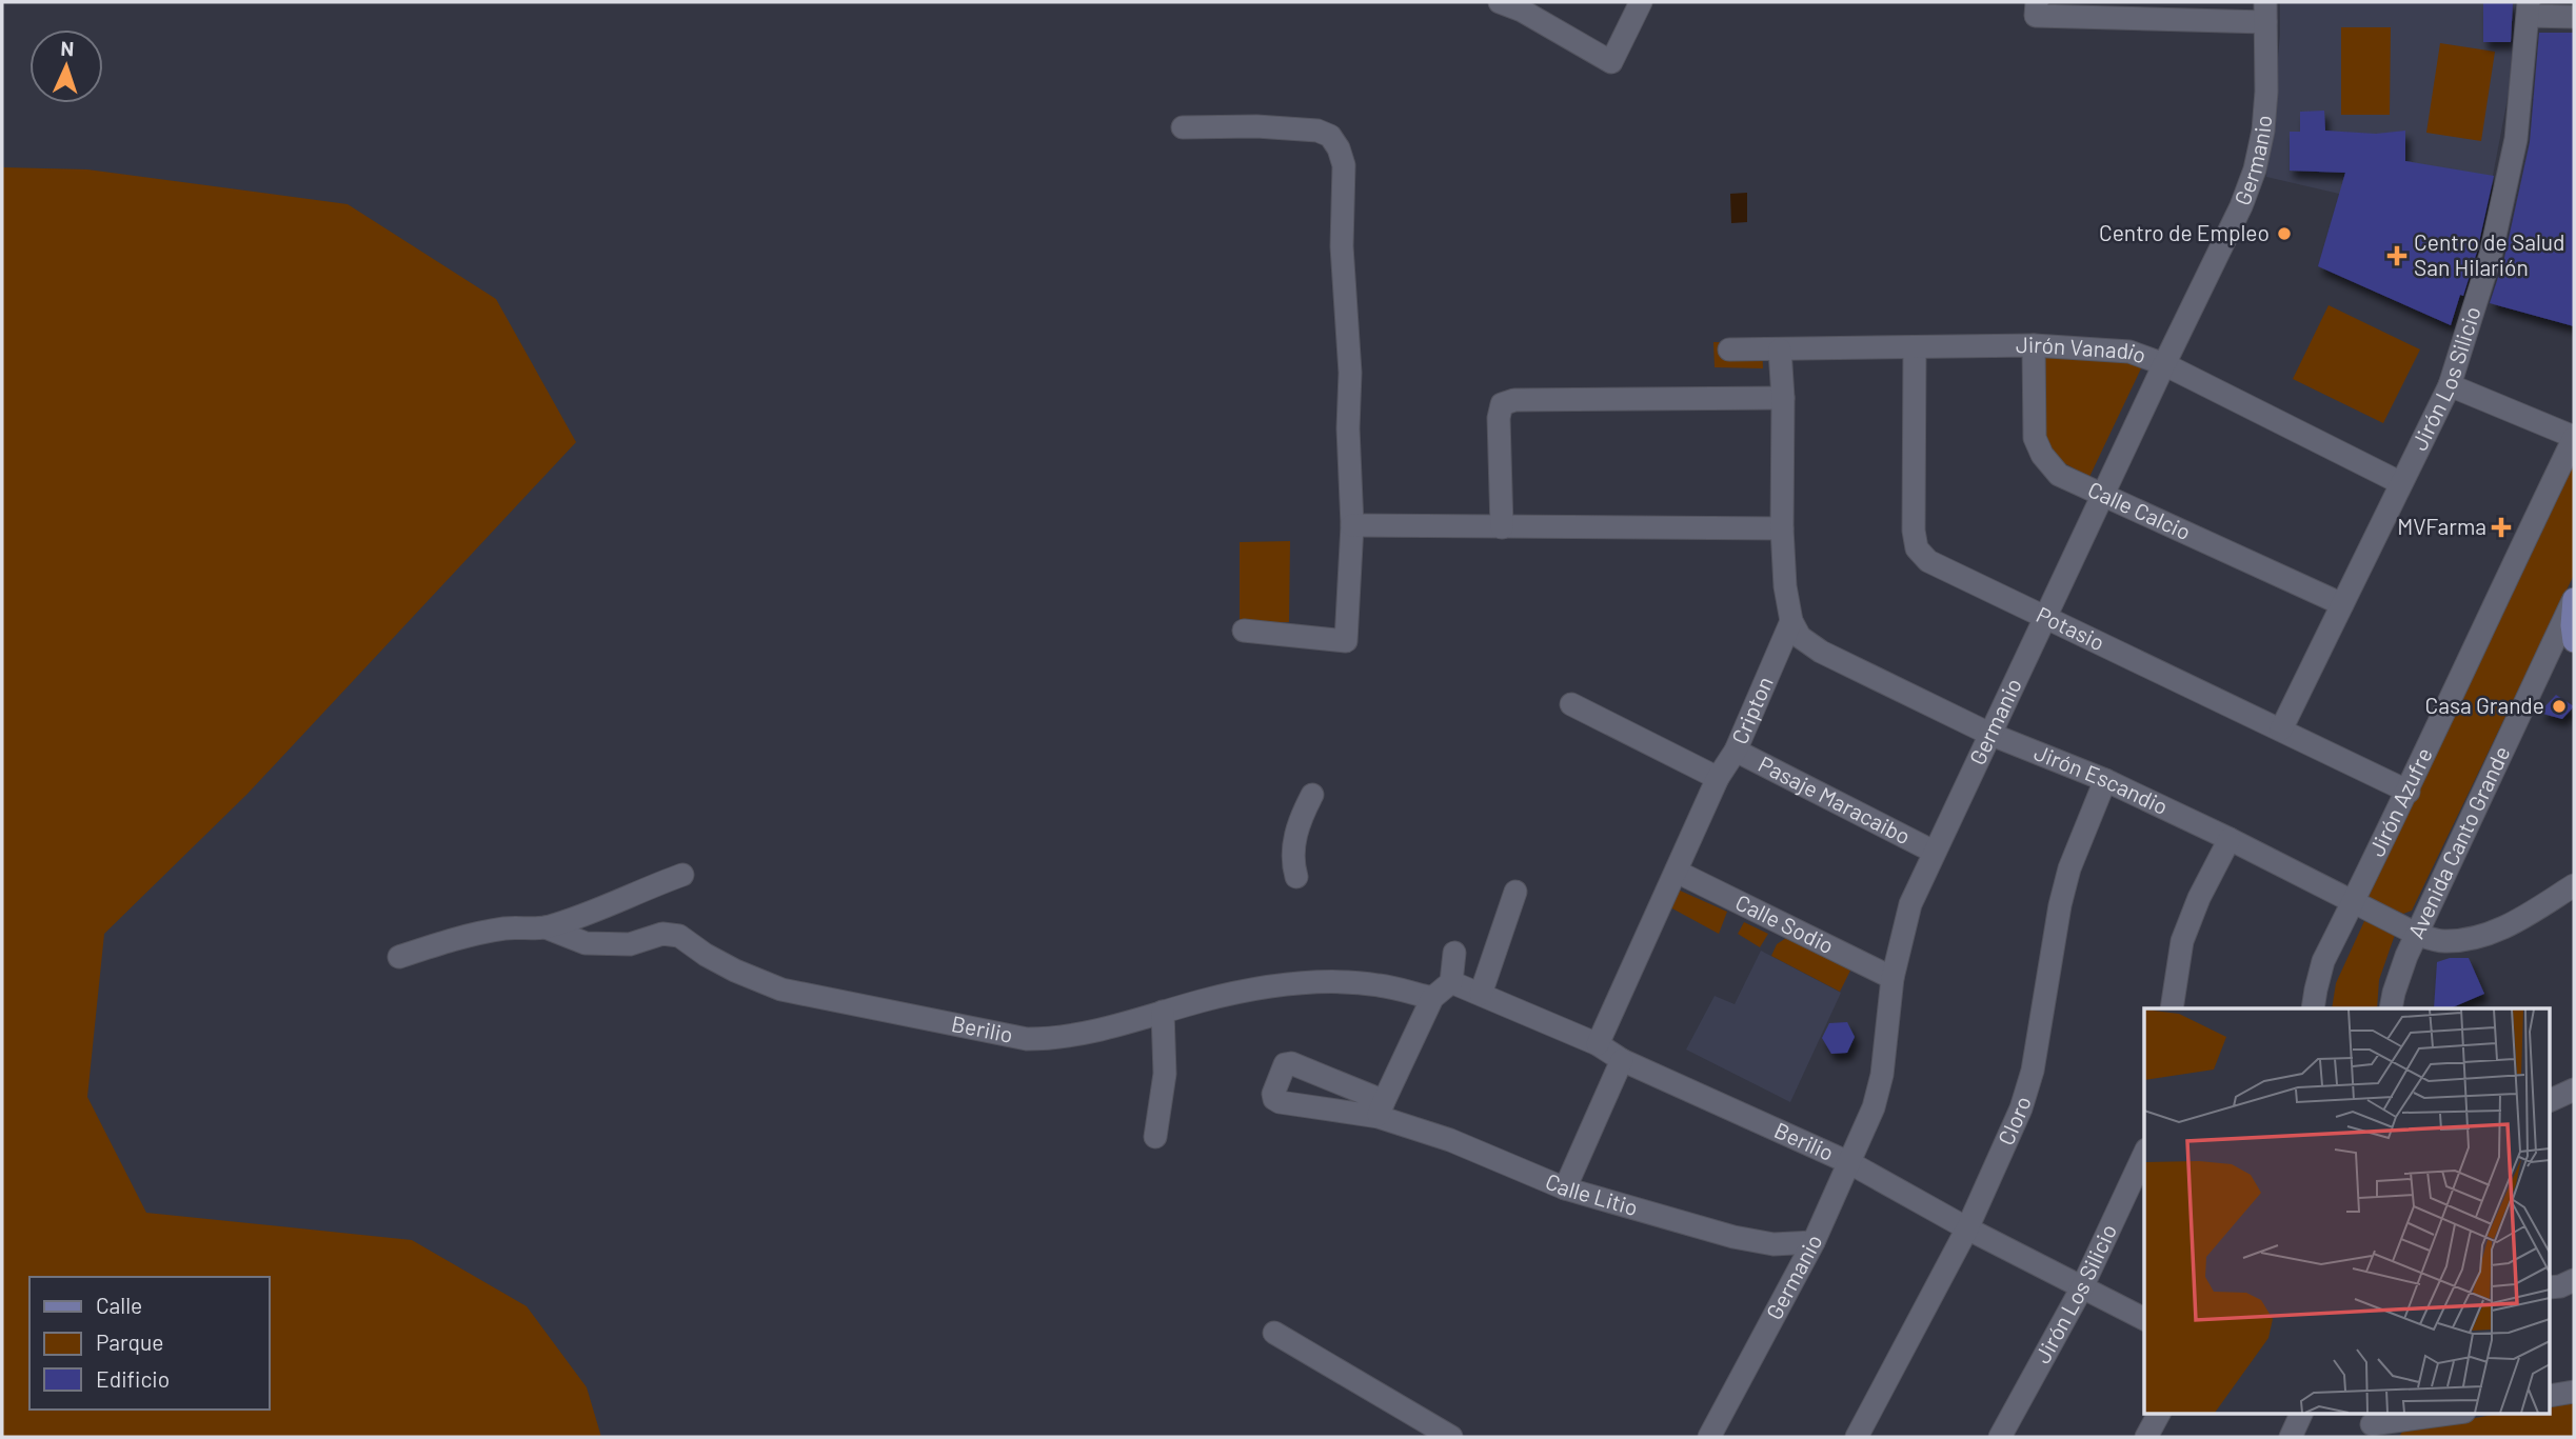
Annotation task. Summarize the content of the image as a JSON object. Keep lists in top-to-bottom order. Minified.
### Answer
{"streets":{"street":["Germanio","Jirón Vanadio","Jirón Los Silicio","Calle Calcio","Potasio","Cripton","Jirón Escandio","Pasaje Maracaibo","Jirón Azufre","Avenida Canto Grande","Calle Sodio","Berilio","Cloro","Calle Litio"]},"crossings":[["Germanio","Jirón Vanadio"],["Germanio","Calle Calcio"],["Germanio","Potasio"],["Germanio","Jirón Escandio"],["Germanio","Pasaje Maracaibo"],["Germanio","Calle Sodio"],["Germanio","Berilio"],["Germanio","Calle Litio"],["Jirón Vanadio","Jirón Los Silicio"],["Jirón Vanadio","Calle Calcio"],["Jirón Vanadio","Potasio"],["Jirón Los Silicio","Calle Calcio"],["Jirón Los Silicio","Potasio"],["Jirón Los Silicio","Berilio"],["Potasio","Jirón Azufre"],["Cripton","Jirón Escandio"],["Cripton","Pasaje Maracaibo"],["Cripton","Calle Sodio"],["Cripton","Berilio"],["Jirón Escandio","Jirón Azufre"],["Jirón Escandio","Avenida Canto Grande"],["Jirón Escandio","Cloro"],["Berilio","Cloro"],["Berilio","Calle Litio"]],"places":{"other":["Centro de Empleo","Casa Grande"],"health":["Centro de Salud San Hilarión","MVFarma"]},"legend":["Calle","Parque","Edificio"],"north":"top"}
